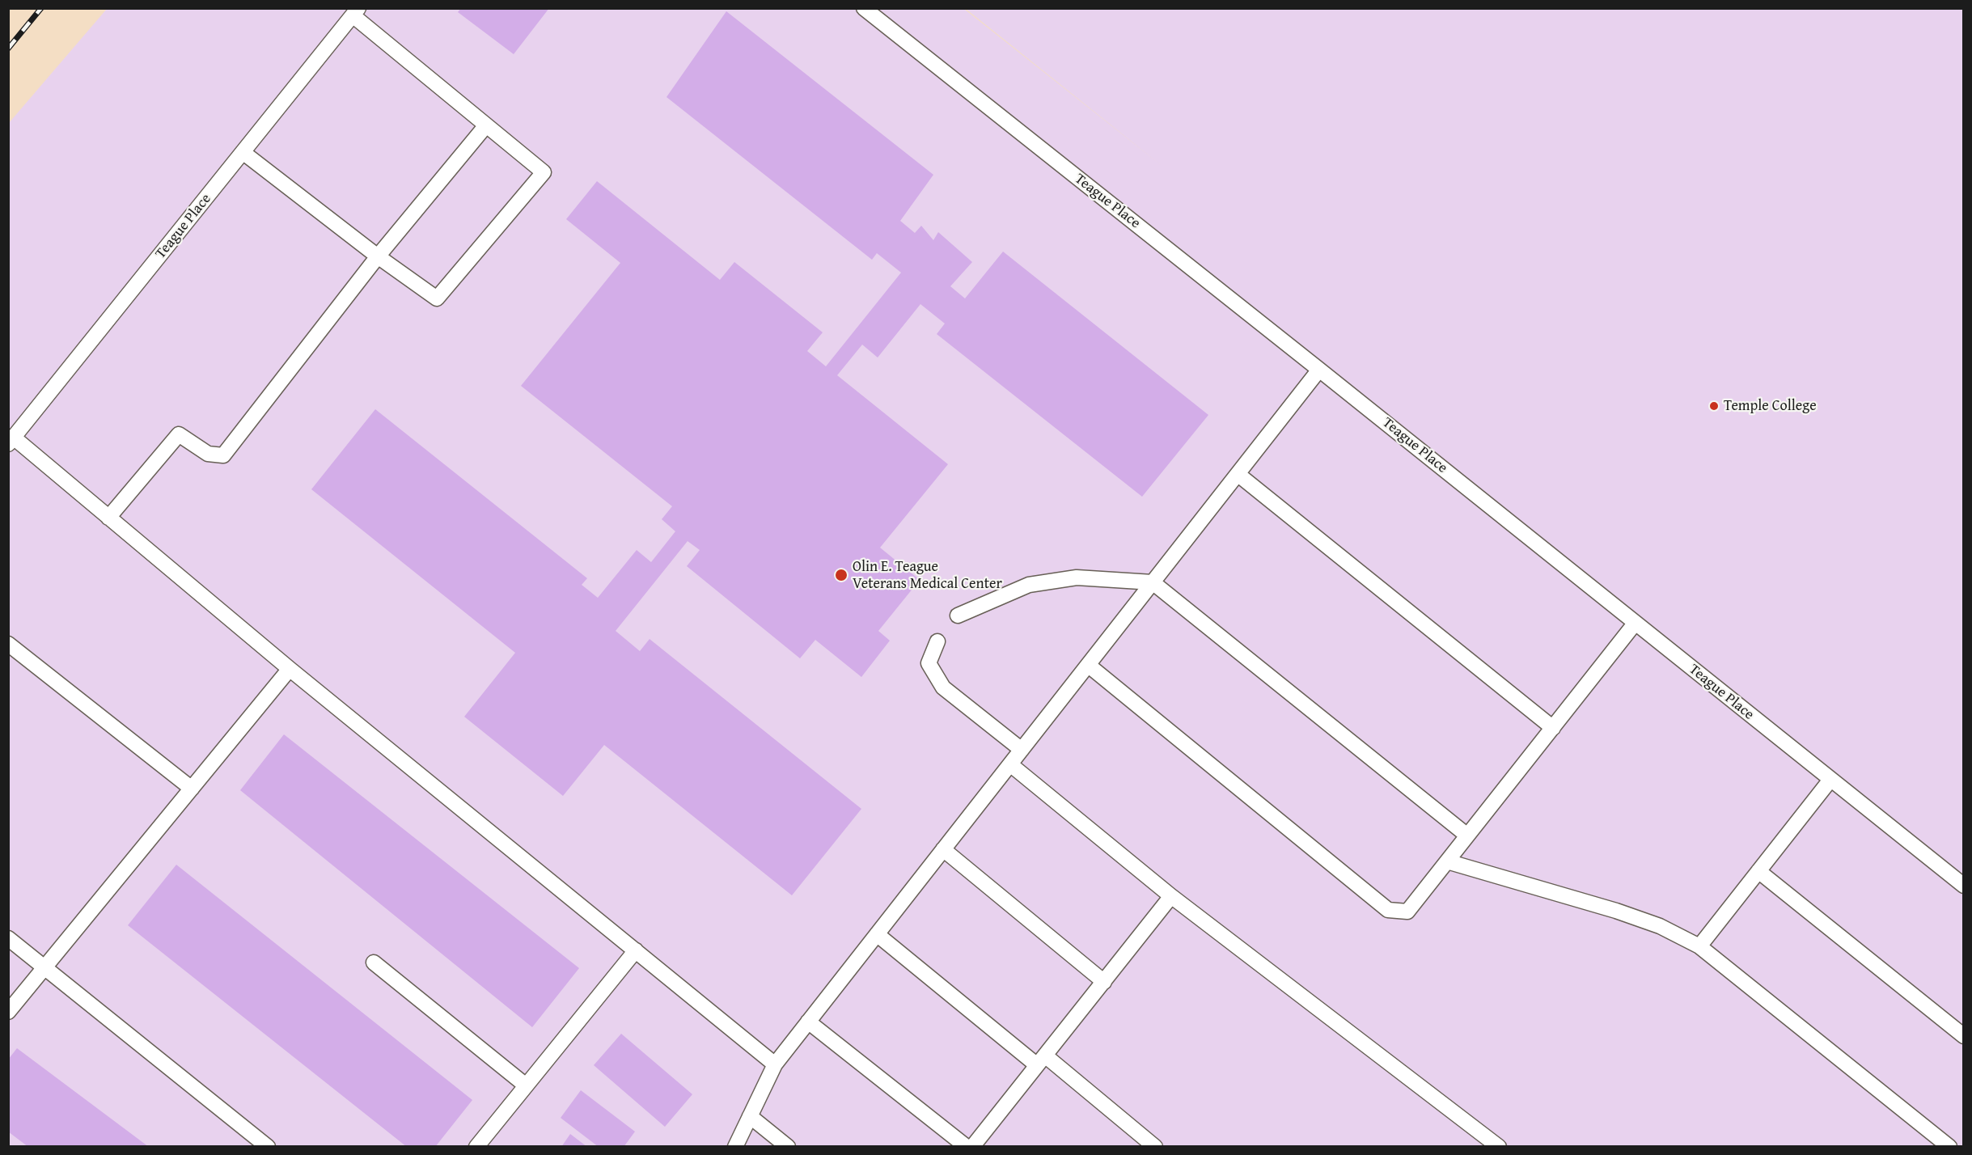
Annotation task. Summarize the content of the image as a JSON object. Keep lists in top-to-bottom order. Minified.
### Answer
{"streets":{"lane":["Teague Place"]},"places":["Temple College","Olin E. Teague Veterans Medical Center"]}
